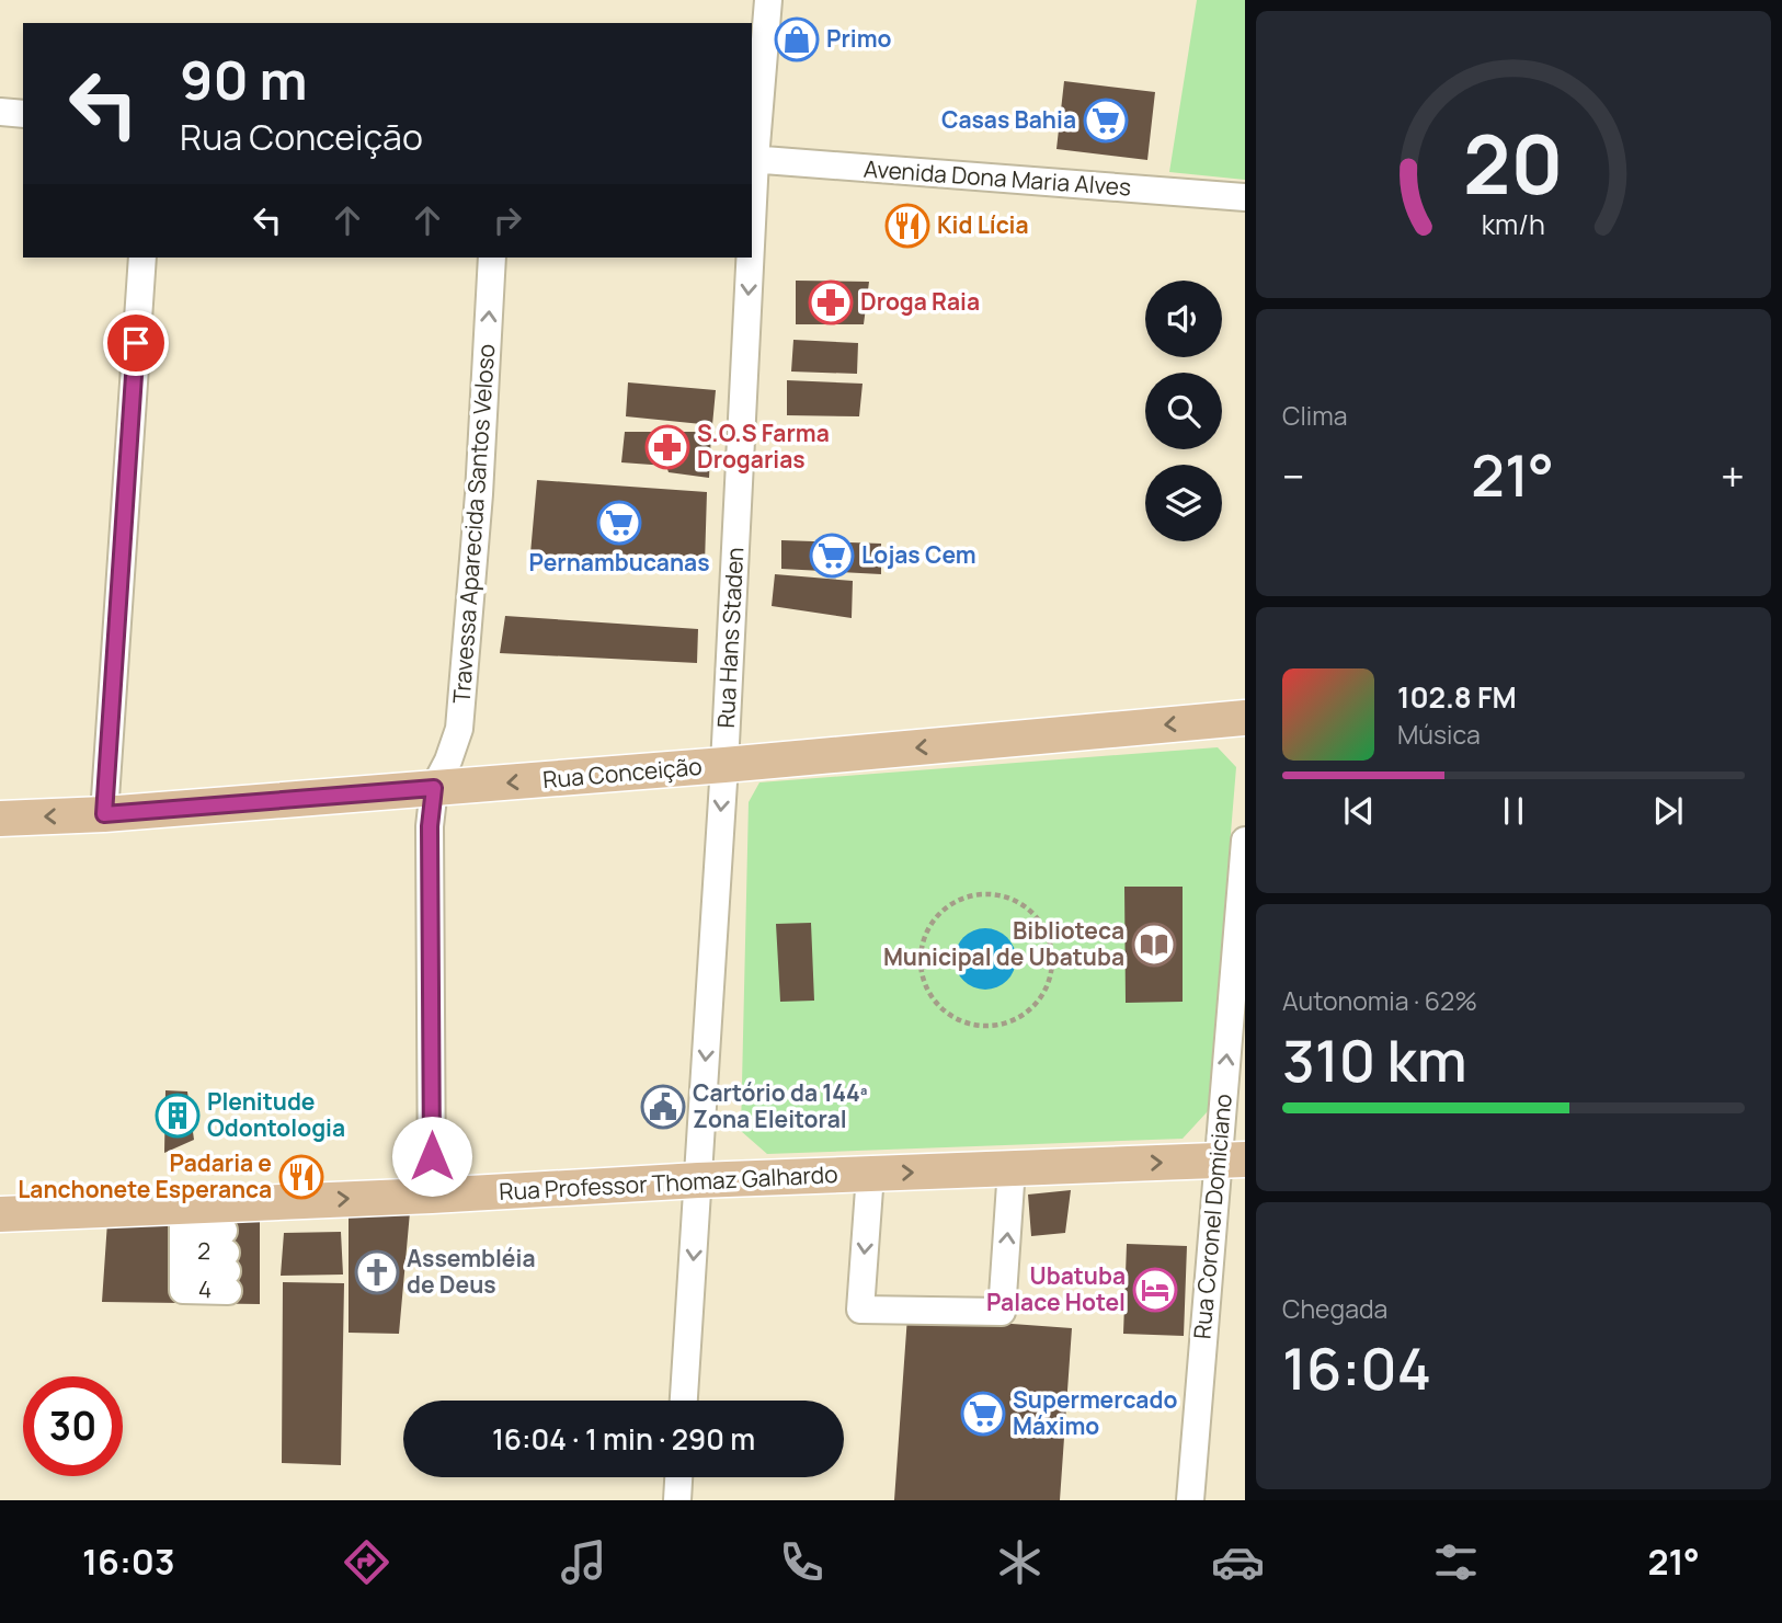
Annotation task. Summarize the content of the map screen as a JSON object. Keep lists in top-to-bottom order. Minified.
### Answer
{"streets":{"main road":["Rua Conceição","Rua Professor Thomaz Galhardo"],"street":["Avenida Dona Maria Alves","Travessa Aparecida Santos Veloso","Rua Hans Staden","Rua Coronel Domiciano","2","4"]},"crossings":[["Avenida Dona Maria Alves","Rua Hans Staden"],["Travessa Aparecida Santos Veloso","Rua Conceição"],["Travessa Aparecida Santos Veloso","Rua Professor Thomaz Galhardo"],["Rua Hans Staden","Rua Conceição"],["Rua Hans Staden","Rua Professor Thomaz Galhardo"],["Rua Professor Thomaz Galhardo","Rua Coronel Domiciano"],["Rua Professor Thomaz Galhardo","2"],["Rua Professor Thomaz Galhardo","4"],["2","4"]],"one_way":["Travessa Aparecida Santos Veloso","Rua Hans Staden","Rua Conceição","Rua Professor Thomaz Galhardo","Rua Coronel Domiciano"],"places":{"shop":["Primo"],"supermarket":["Casas Bahia","Pernambucanas","Lojas Cem","Supermercado Máximo"],"restaurant":["Kid Lícia","Padaria e Lanchonete Esperanca"],"pharmacy":["Droga Raia","S.O.S Farma Drogarias"],"library":["Biblioteca Municipal de Ubatuba"],"public building":["Cartório da 144ª Zona Eleitoral"],"building":["Plenitude Odontologia"],"church":["Assembléia de Deus"],"hotel":["Ubatuba Palace Hotel"]},"page":{"turn":["90 m","Rua Conceição"],"tile":["Clima",["Autonomia · 62%","310 km"],["Chegada","16:04"]],"heat":["−","21°","+"],"song":["102.8 FM","Música"],"limit":"30","trip":"16:04 · 1 min · 290 m","tabs":["16:03","21°"],"gauge":["20","km/h"]}}
